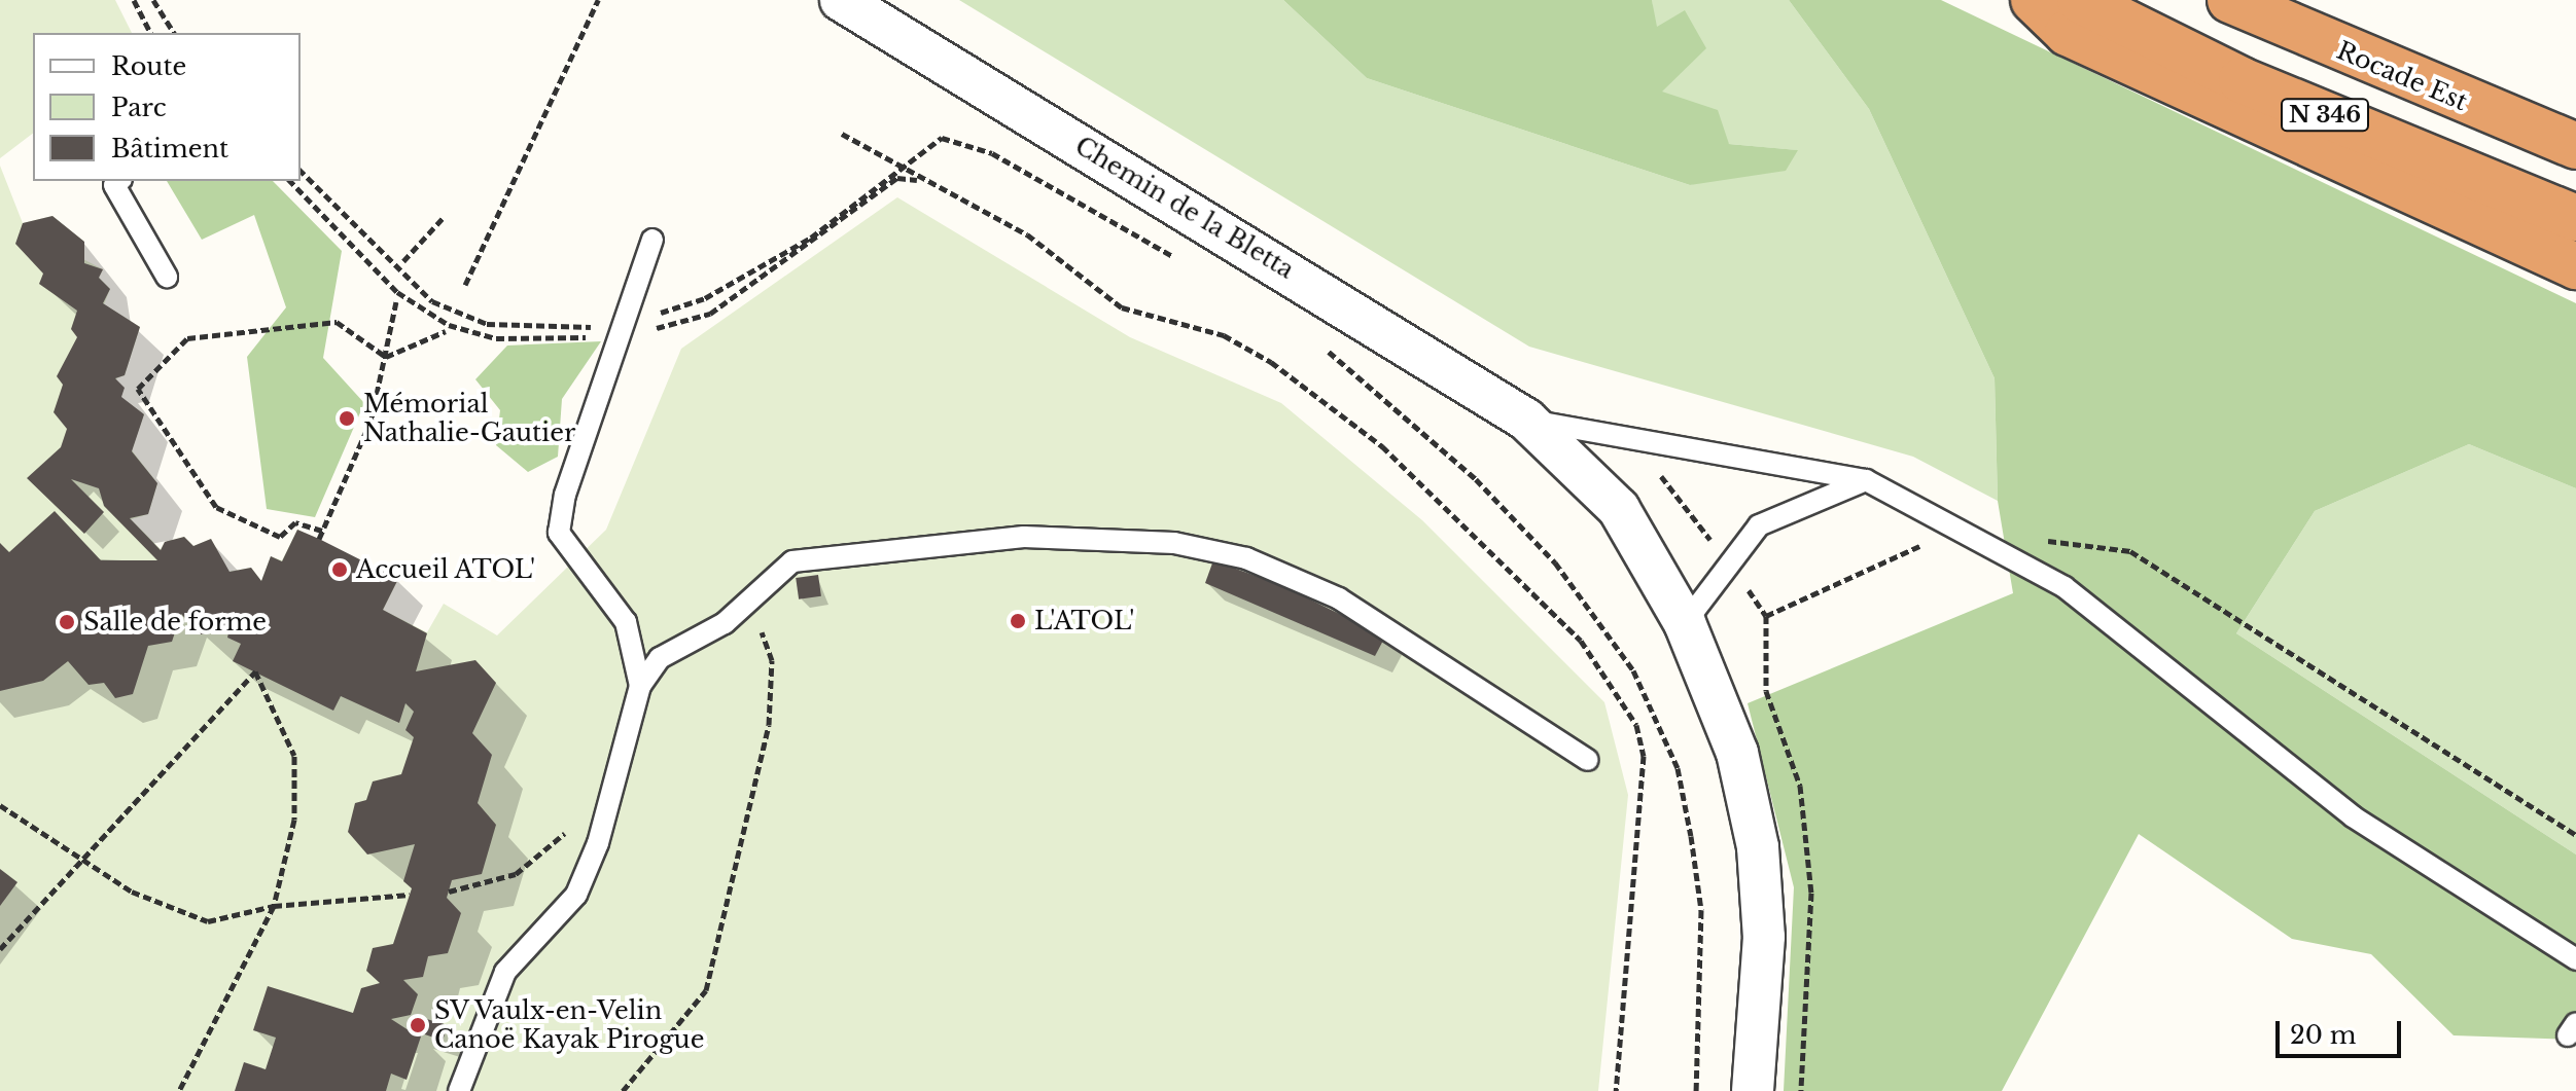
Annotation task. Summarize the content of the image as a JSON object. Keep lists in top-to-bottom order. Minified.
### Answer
{"streets":{"highway":["Rocade Est","N 346"],"street":["Chemin de la Bletta"]},"places":["Mémorial Nathalie-Gautier","Accueil ATOL'","L'ATOL'","Salle de forme","SV Vaulx-en-Velin Canoë Kayak Pirogue"],"legend":["Route","Parc","Bâtiment"],"scale_bar":"20 m"}
